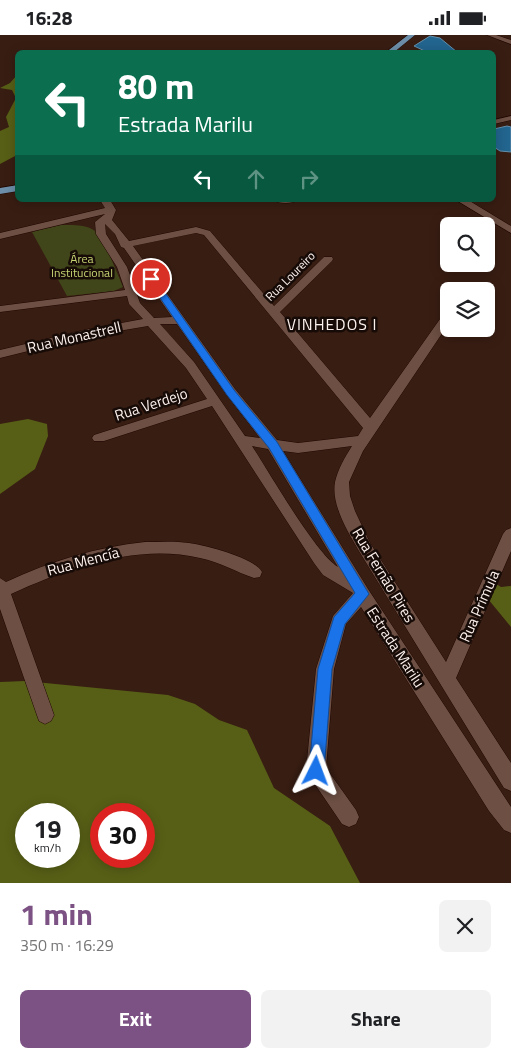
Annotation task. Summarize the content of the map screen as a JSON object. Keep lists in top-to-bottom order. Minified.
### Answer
{"streets":{"street":["Rua Loureiro","Rua Monastrell","Rua Verdejo","Rua Mencía","Rua Fernão Pires","Rua Prímula","Estrada Marilu"]},"crossings":[["Rua Monastrell","Estrada Marilu"],["Rua Fernão Pires","Rua Prímula"]],"districts":["VINHEDOS I"],"parks":["Área Institucional"],"page":{"status":"16:28","turn":["80 m","Estrada Marilu"],"speed":"19 km/h","limit":"30","heading":["1 min","350 m · 16:29"],"buttons":["Exit","Share"]}}
